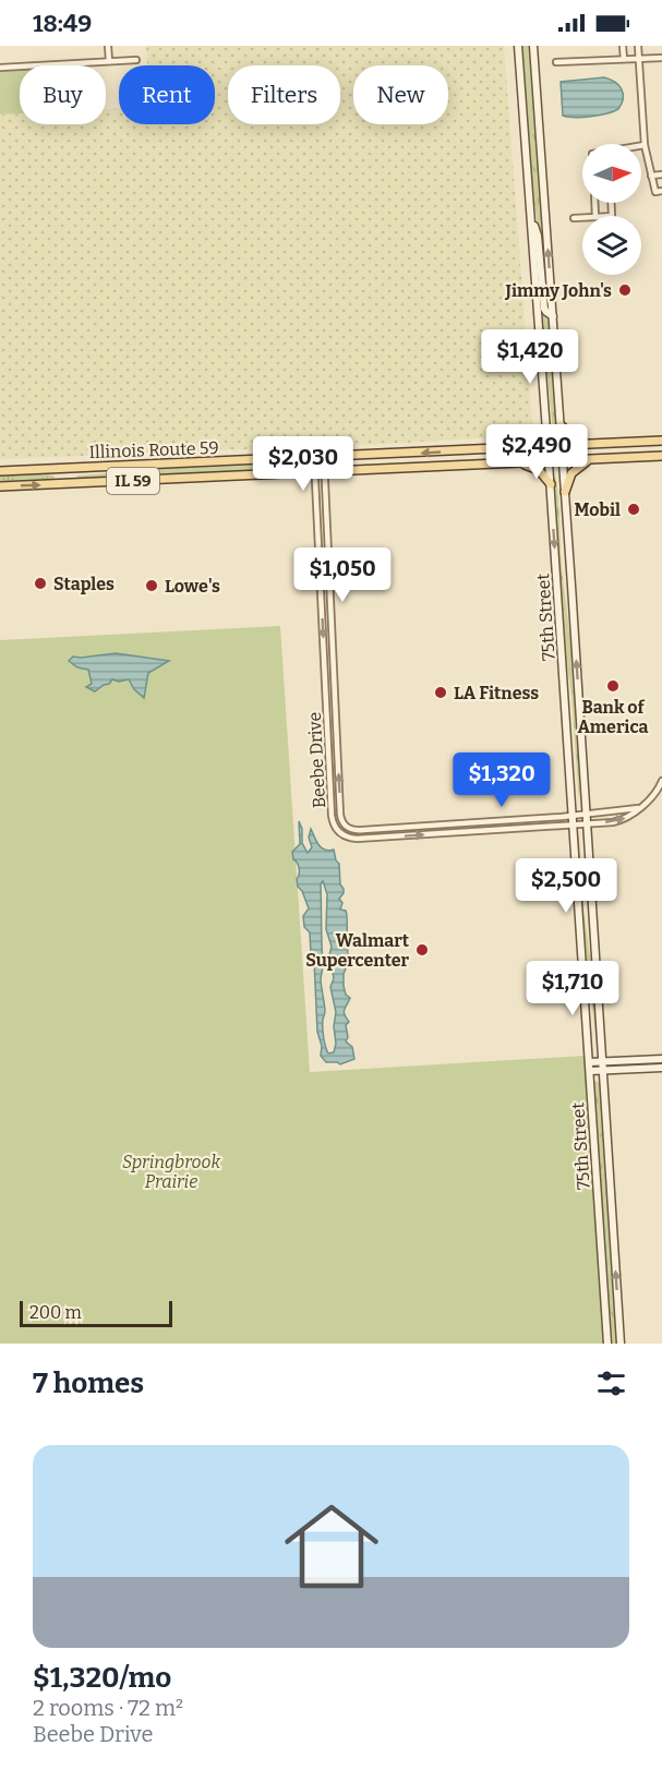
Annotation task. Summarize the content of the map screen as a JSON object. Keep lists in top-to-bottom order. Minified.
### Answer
{"streets":{"main road":["Illinois Route 59","IL 59","75th Street"],"street":["Beebe Drive"]},"crossings":[["Illinois Route 59","75th Street"],["Illinois Route 59","Beebe Drive"],["75th Street","Beebe Drive"]],"parks":["Springbrook Prairie"],"places":["Jimmy John's","Mobil","Staples","Lowe's","Bank of America","LA Fitness","Walmart Supercenter"],"scale_bar":"200 m","north":"right","page":{"status":"18:49","chip":["Buy","Rent","Filters","New"],"price":["$1,420","$2,490","$2,030","$1,050","$1,320","$2,500","$1,710"],"scale":"200 m","heading":"7 homes","list":[{"name":"$1,320/mo","note":"2 rooms · 72 m² · Beebe Drive"}]}}
